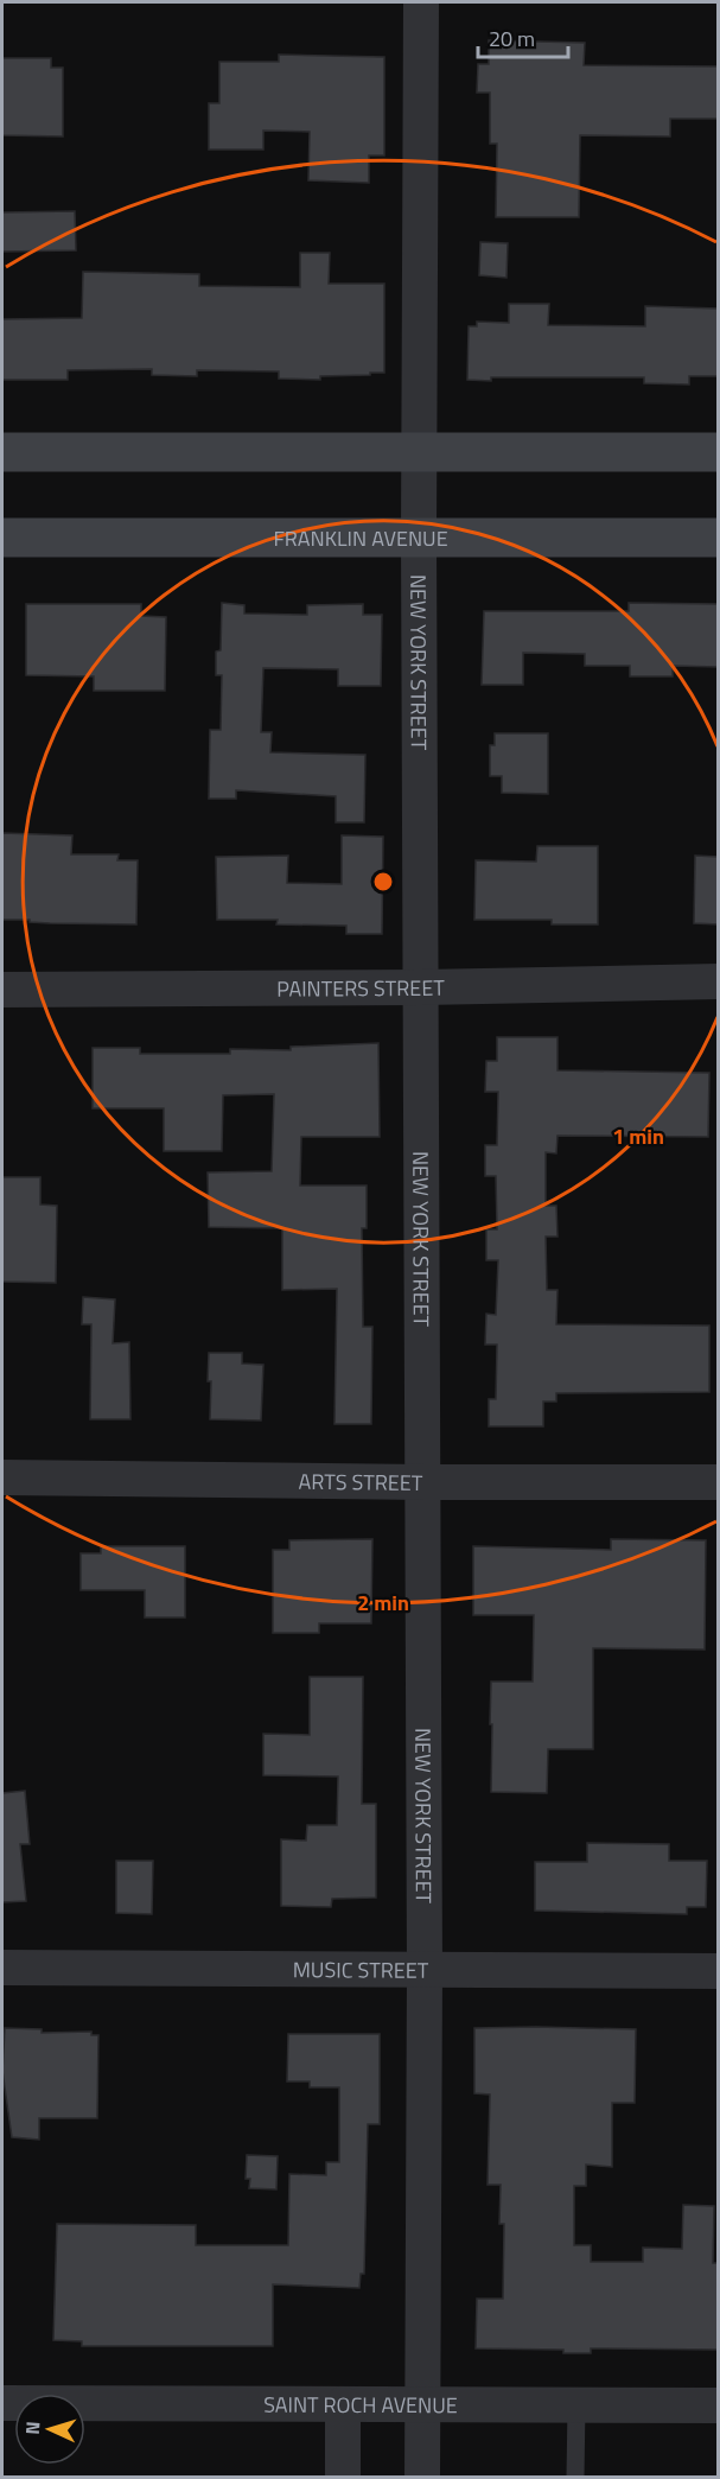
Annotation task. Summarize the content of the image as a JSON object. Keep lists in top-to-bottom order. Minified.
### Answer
{"streets":{"street":["FRANKLIN AVENUE","NEW YORK STREET","PAINTERS STREET","ARTS STREET","MUSIC STREET","SAINT ROCH AVENUE"]},"crossings":[["FRANKLIN AVENUE","NEW YORK STREET"],["NEW YORK STREET","PAINTERS STREET"],["NEW YORK STREET","ARTS STREET"],["NEW YORK STREET","MUSIC STREET"],["NEW YORK STREET","SAINT ROCH AVENUE"]],"scale_bar":"20 m","north":"left","rings":["1 min","2 min"]}
